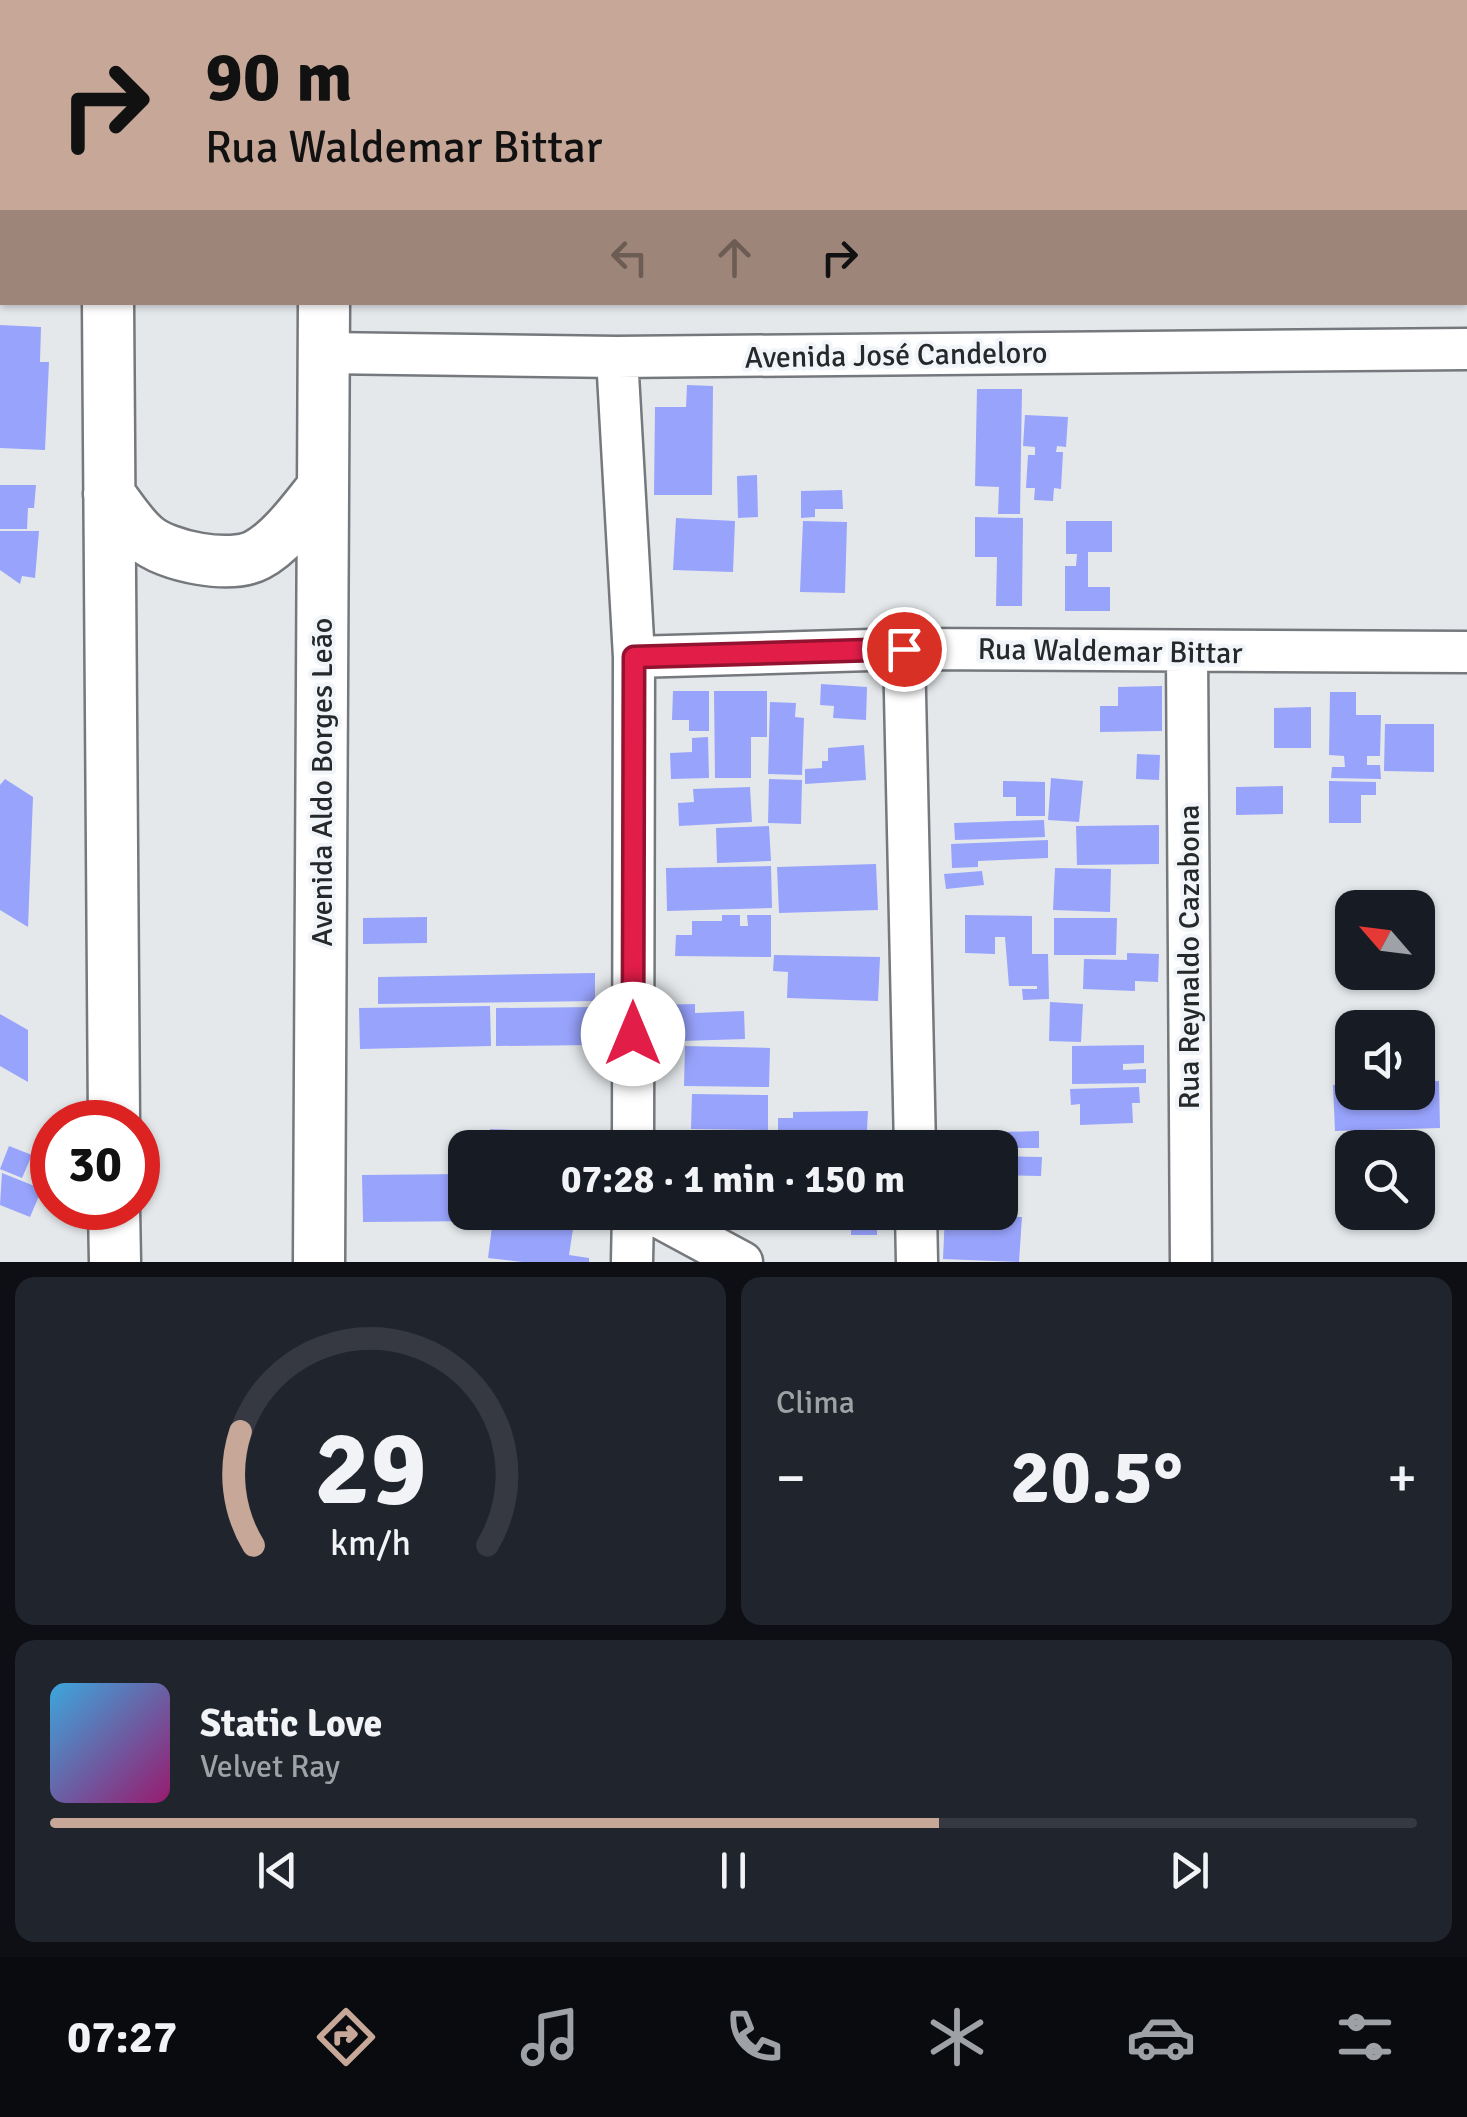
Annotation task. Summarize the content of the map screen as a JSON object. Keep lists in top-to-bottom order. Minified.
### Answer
{"streets":{"main road":["Avenida Aldo Borges Leão"],"street":["Avenida José Candeloro","Rua Waldemar Bittar","Rua Reynaldo Cazabona"]},"crossings":[["Avenida José Candeloro","Avenida Aldo Borges Leão"],["Rua Waldemar Bittar","Rua Reynaldo Cazabona"]],"north":"top left","page":{"turn":["90 m","Rua Waldemar Bittar"],"limit":"30","trip":"07:28 · 1 min · 150 m","tile":"Clima","heat":["−","20.5°","+"],"song":["Static Love","Velvet Ray"],"tabs":"07:27","gauge":["29","km/h"]}}
